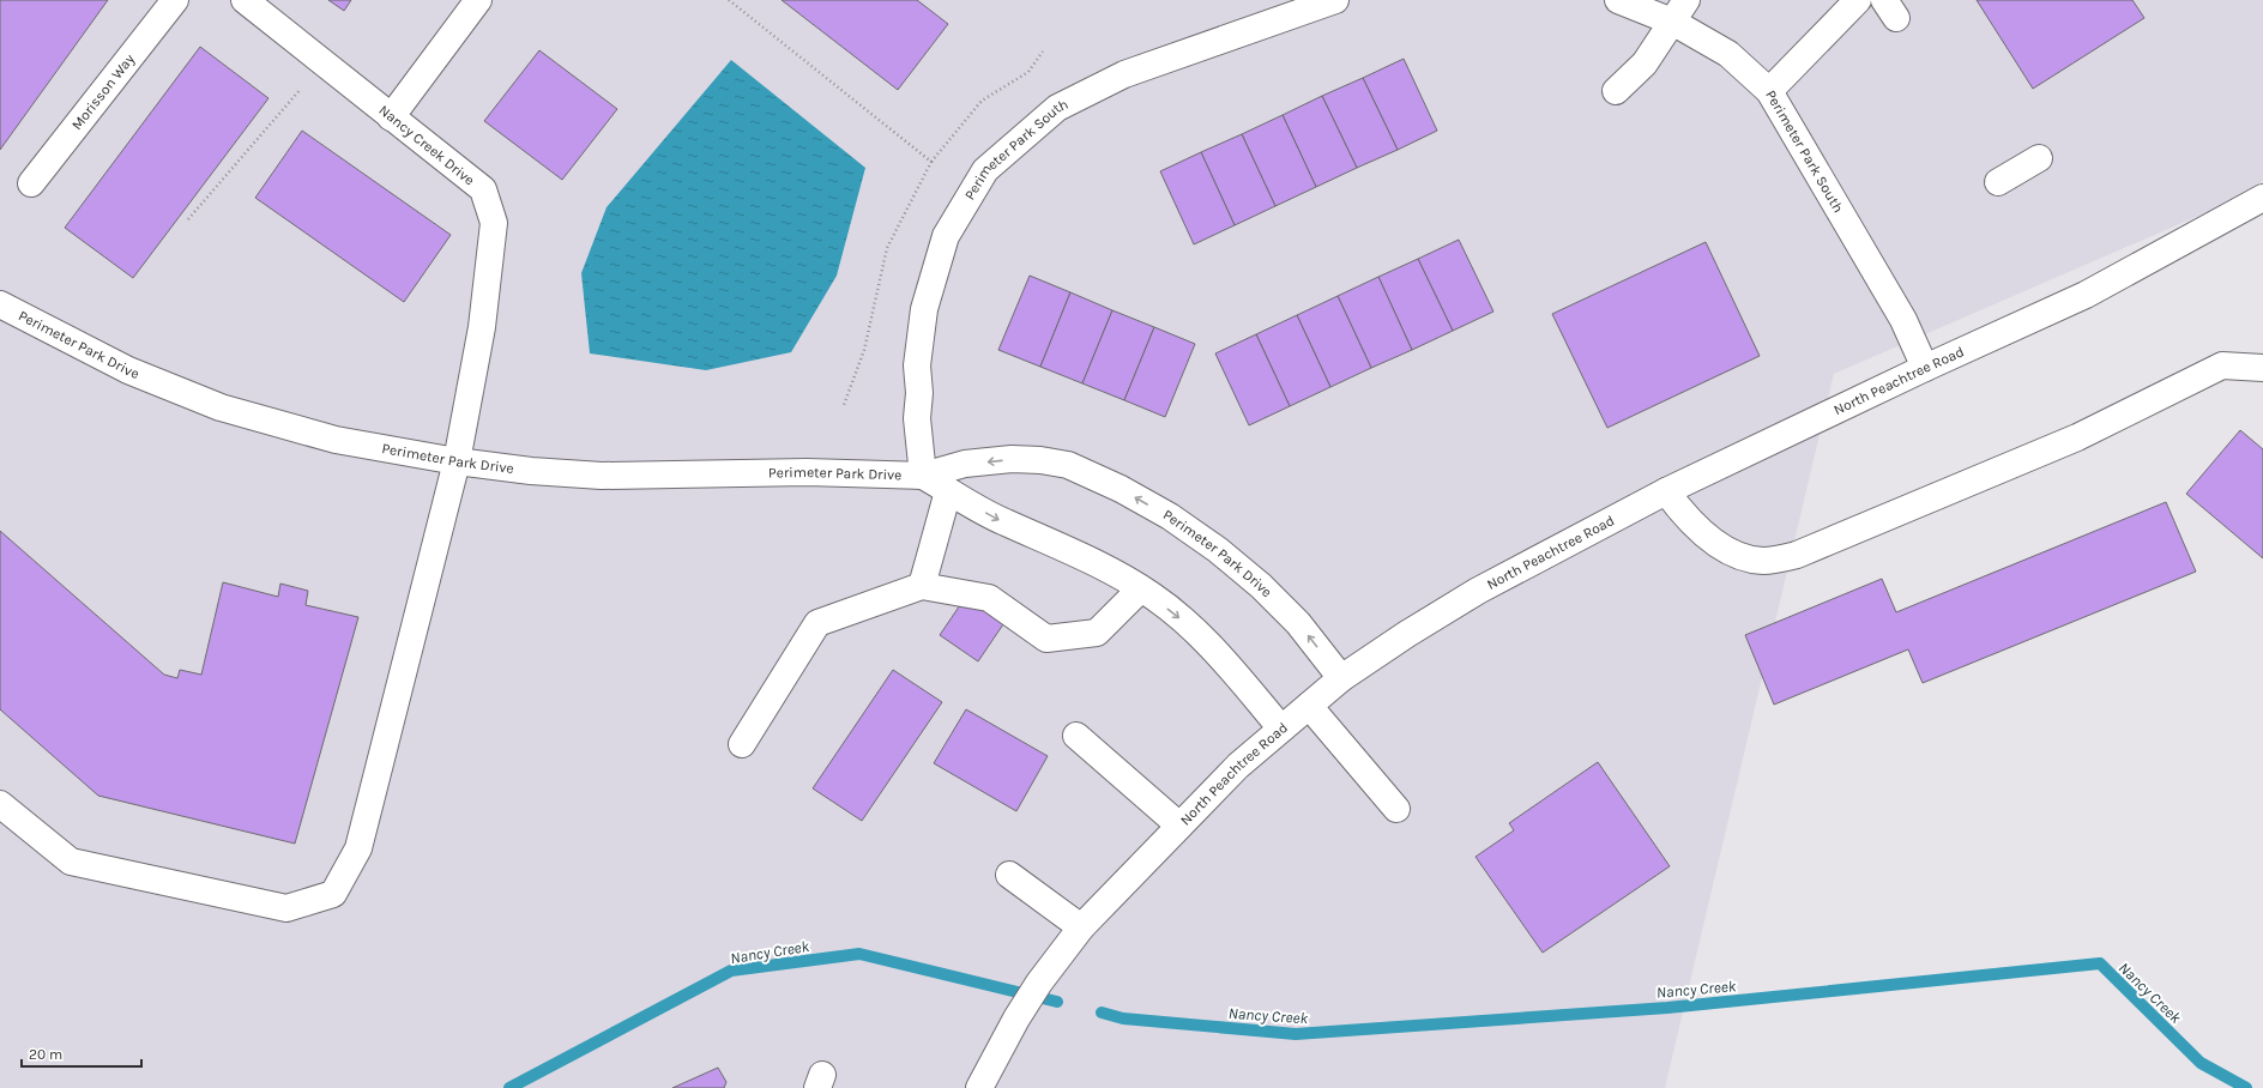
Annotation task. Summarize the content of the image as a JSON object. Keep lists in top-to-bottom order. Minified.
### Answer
{"streets":{"street":["Morisson Way","Nancy Creek Drive","Perimeter Park South","Perimeter Park Drive","North Peachtree Road"]},"crossings":[["Nancy Creek Drive","Perimeter Park Drive"],["Perimeter Park South","Perimeter Park Drive"],["Perimeter Park South","North Peachtree Road"],["Perimeter Park Drive","North Peachtree Road"]],"water":["Nancy Creek"],"scale_bar":"20 m"}
